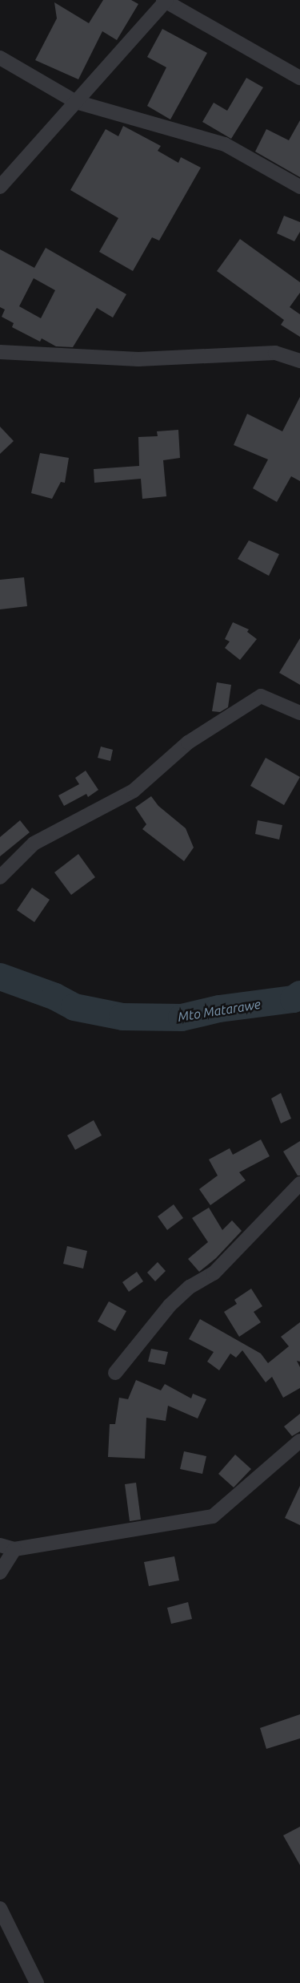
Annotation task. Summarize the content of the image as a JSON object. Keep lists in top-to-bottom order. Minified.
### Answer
{"water":["Mto Matarawe"]}
